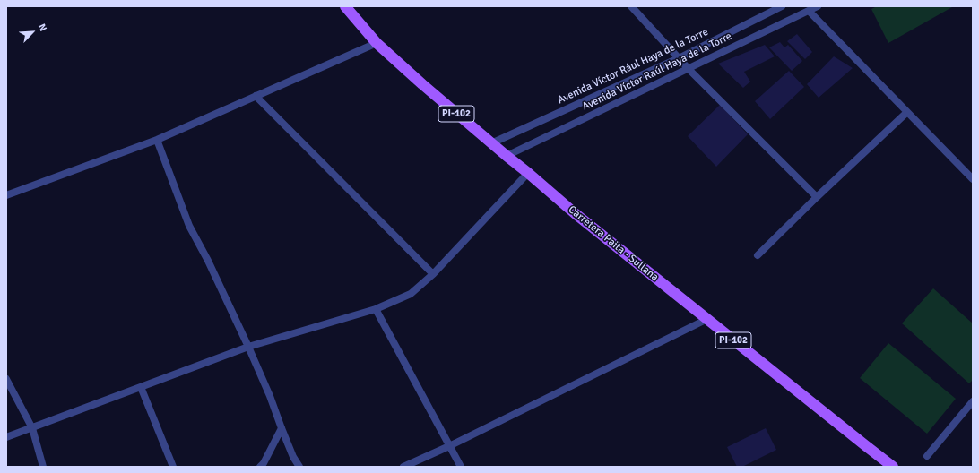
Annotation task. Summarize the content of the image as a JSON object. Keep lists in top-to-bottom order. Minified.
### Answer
{"streets":{"main road":["PI-102","Carretera Paita - Sullana"],"street":["Avenida Víctor Rául Haya de la Torre","Avenida Víctor Raúl Haya de la Torre"]},"crossings":[["Avenida Víctor Rául Haya de la Torre","Carretera Paita - Sullana"],["Avenida Víctor Raúl Haya de la Torre","Carretera Paita - Sullana"]],"north":"top right"}
